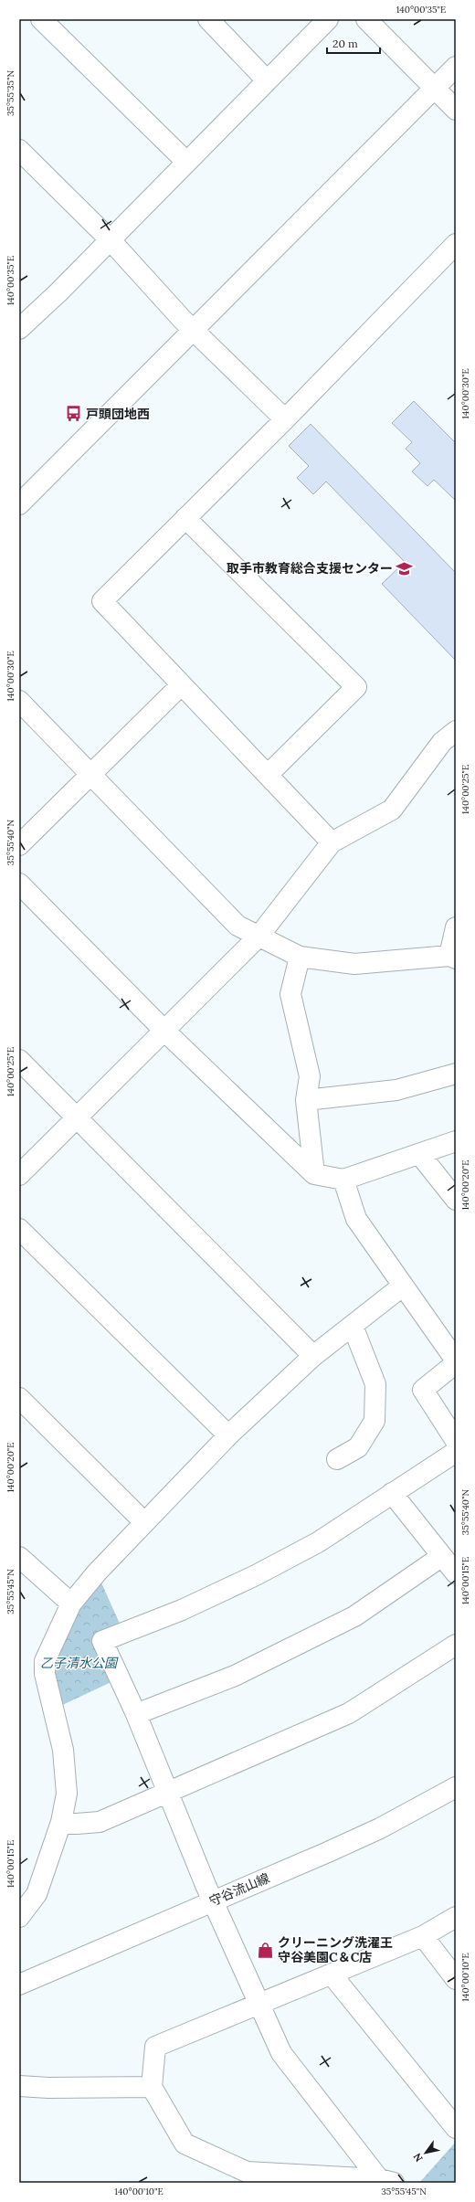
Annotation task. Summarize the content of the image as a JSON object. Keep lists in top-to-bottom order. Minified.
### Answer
{"streets":{"street":["守谷流山線"]},"parks":["乙子清水公園"],"places":{"bus stop":["戸頭団地西"],"school or university":["取手市教育総合支援センター"],"shop":["クリーニング洗濯王 守谷美園C＆C店"]},"scale_bar":"20 m","north":"bottom left","coordinates":["140°00'35\"E","35°55'35\"N","140°00'30\"E","140°00'25\"E","35°55'40\"N","140°00'20\"E","140°00'15\"E","35°55'45\"N","140°00'10\"E"]}
